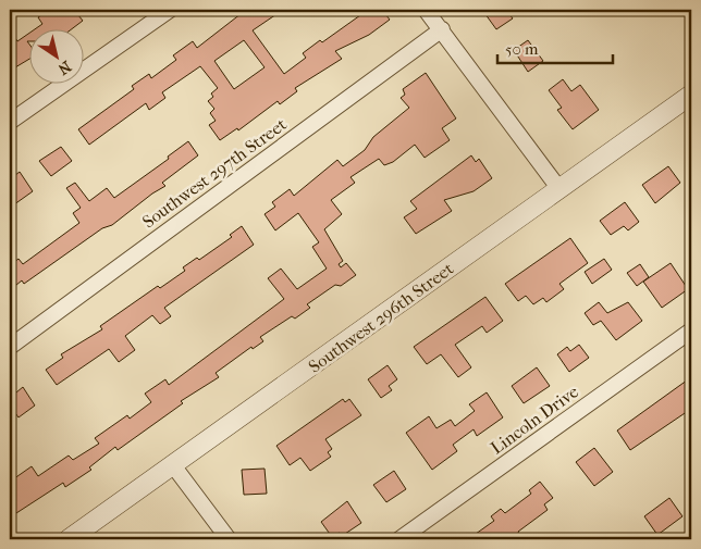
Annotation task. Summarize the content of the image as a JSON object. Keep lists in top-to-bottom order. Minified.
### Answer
{"streets":{"street":["Southwest 297th Street","Southwest 296th Street","Lincoln Drive"]},"scale_bar":"50 m","north":"bottom right"}
